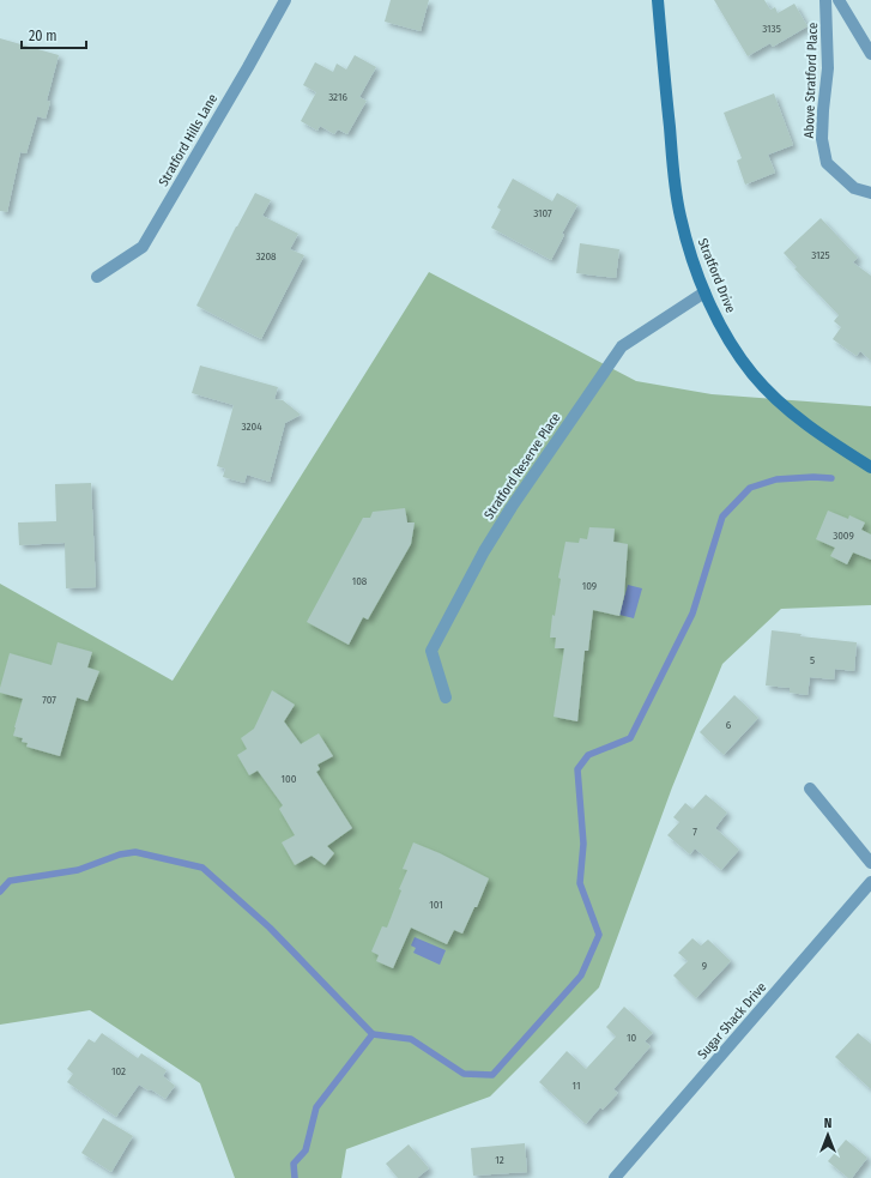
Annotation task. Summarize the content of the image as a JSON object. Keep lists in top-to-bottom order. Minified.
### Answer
{"streets":{"street":["Above Stratford Place","Stratford Hills Lane","Stratford Drive","Stratford Reserve Place","Sugar Shack Drive"]},"crossings":[["Stratford Drive","Stratford Reserve Place"]],"house_numbers":["3135","3216","3107","3125","3208","3204","3009","108","109","5","707","6","100","7","101","9","10","102","11","12"],"scale_bar":"20 m","north":"top"}
